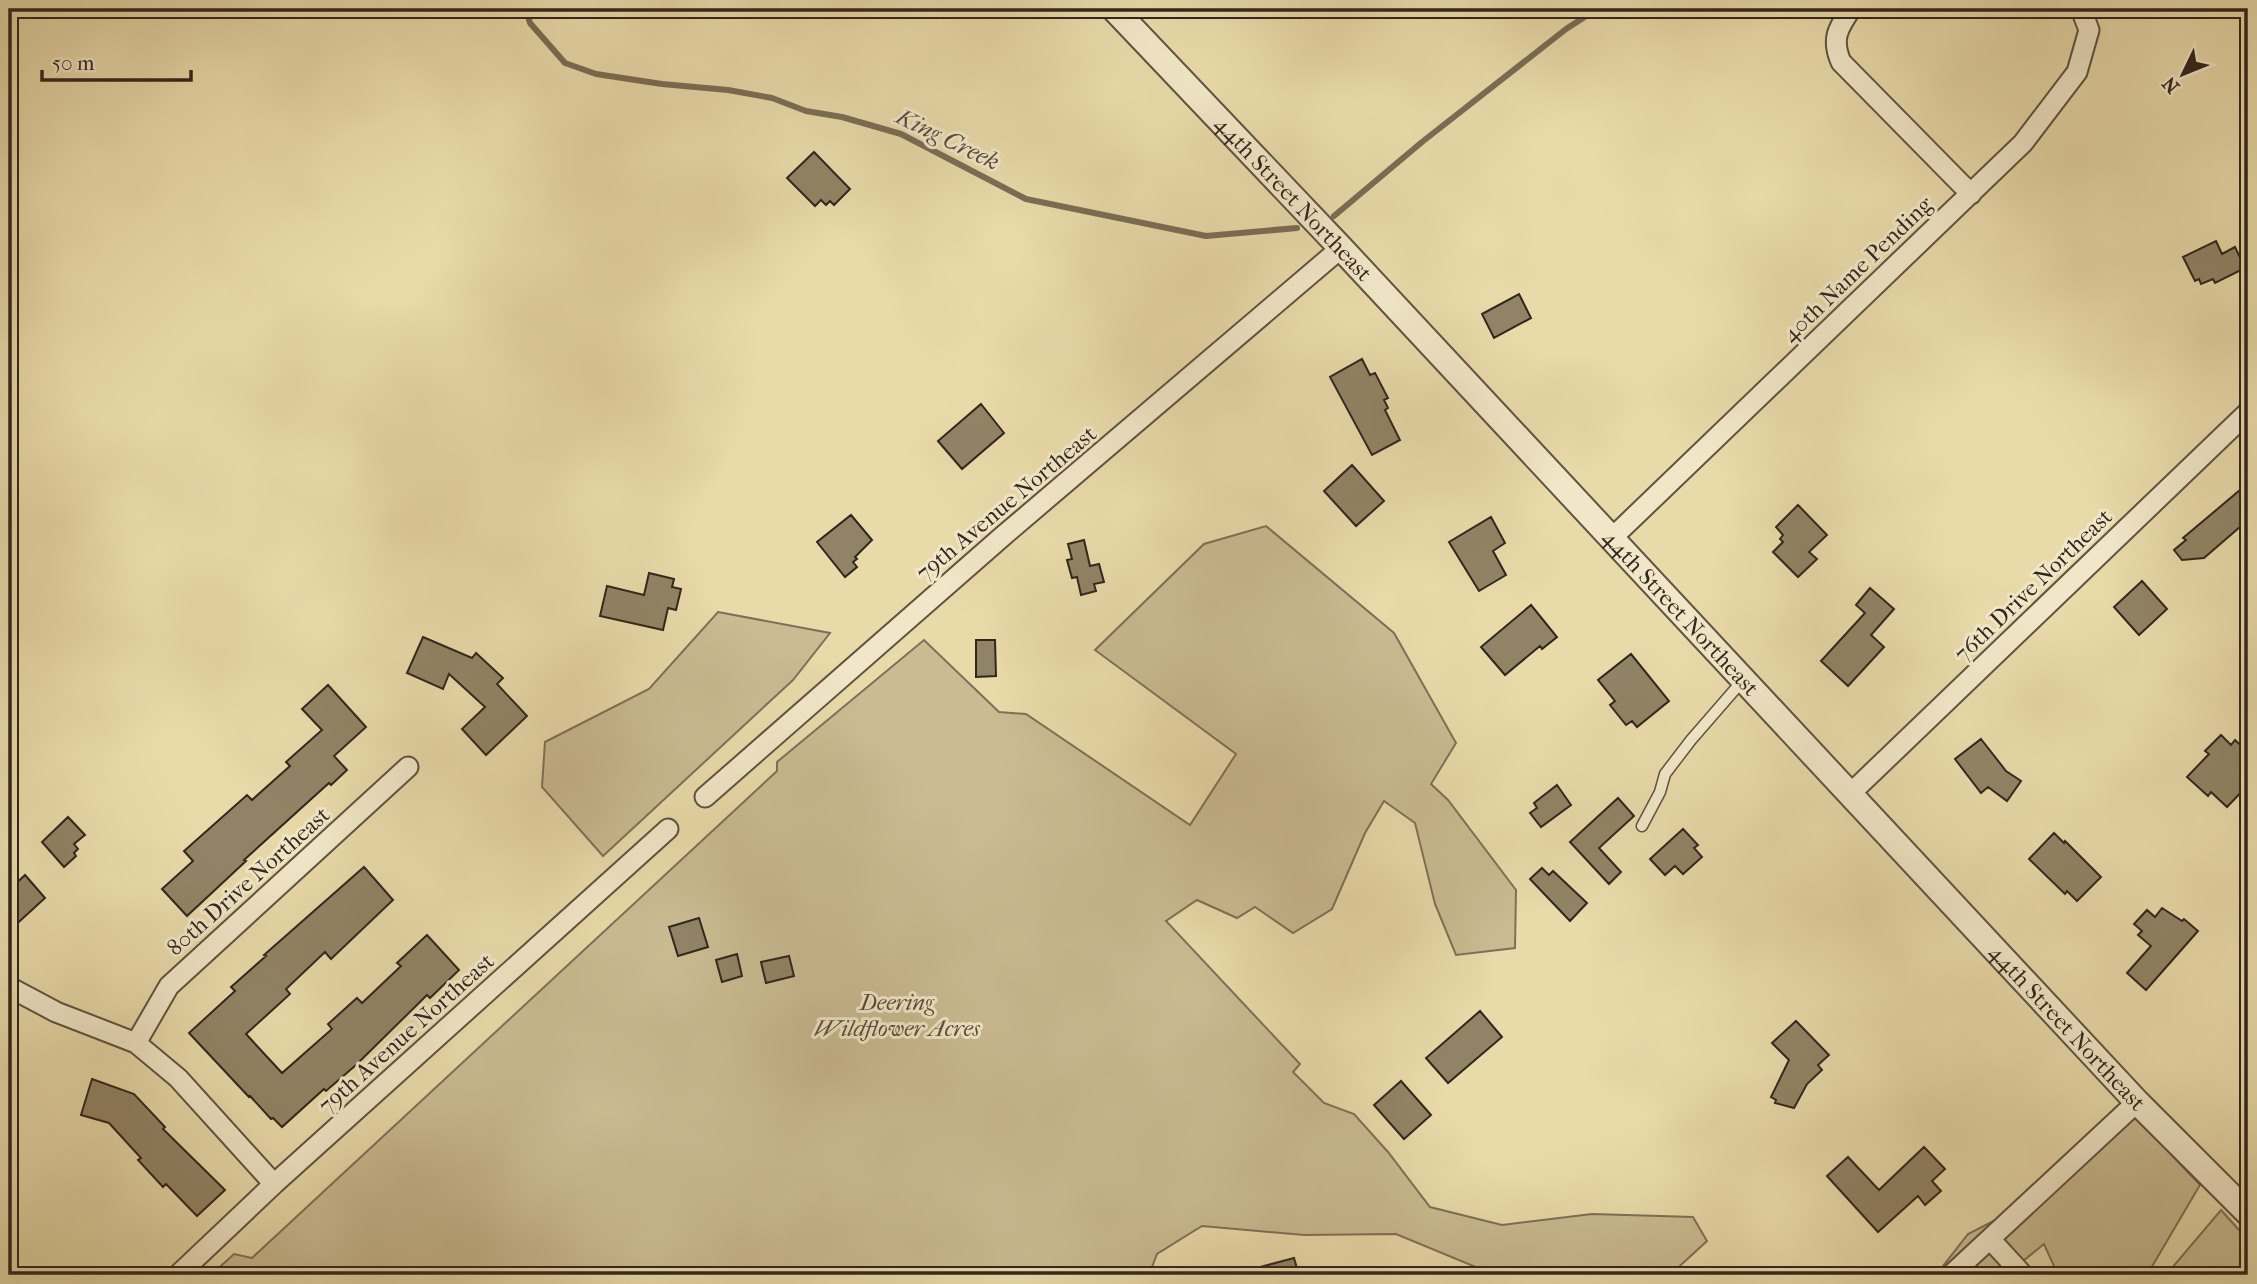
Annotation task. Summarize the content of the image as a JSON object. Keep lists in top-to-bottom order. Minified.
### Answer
{"streets":{"street":["44th Street Northeast","40th Name Pending","79th Avenue Northeast","76th Drive Northeast","80th Drive Northeast"]},"crossings":[["44th Street Northeast","40th Name Pending"],["44th Street Northeast","79th Avenue Northeast"],["44th Street Northeast","76th Drive Northeast"]],"water":["King Creek"],"parks":["Deering Wildflower Acres"],"scale_bar":"50 m","north":"bottom left"}
